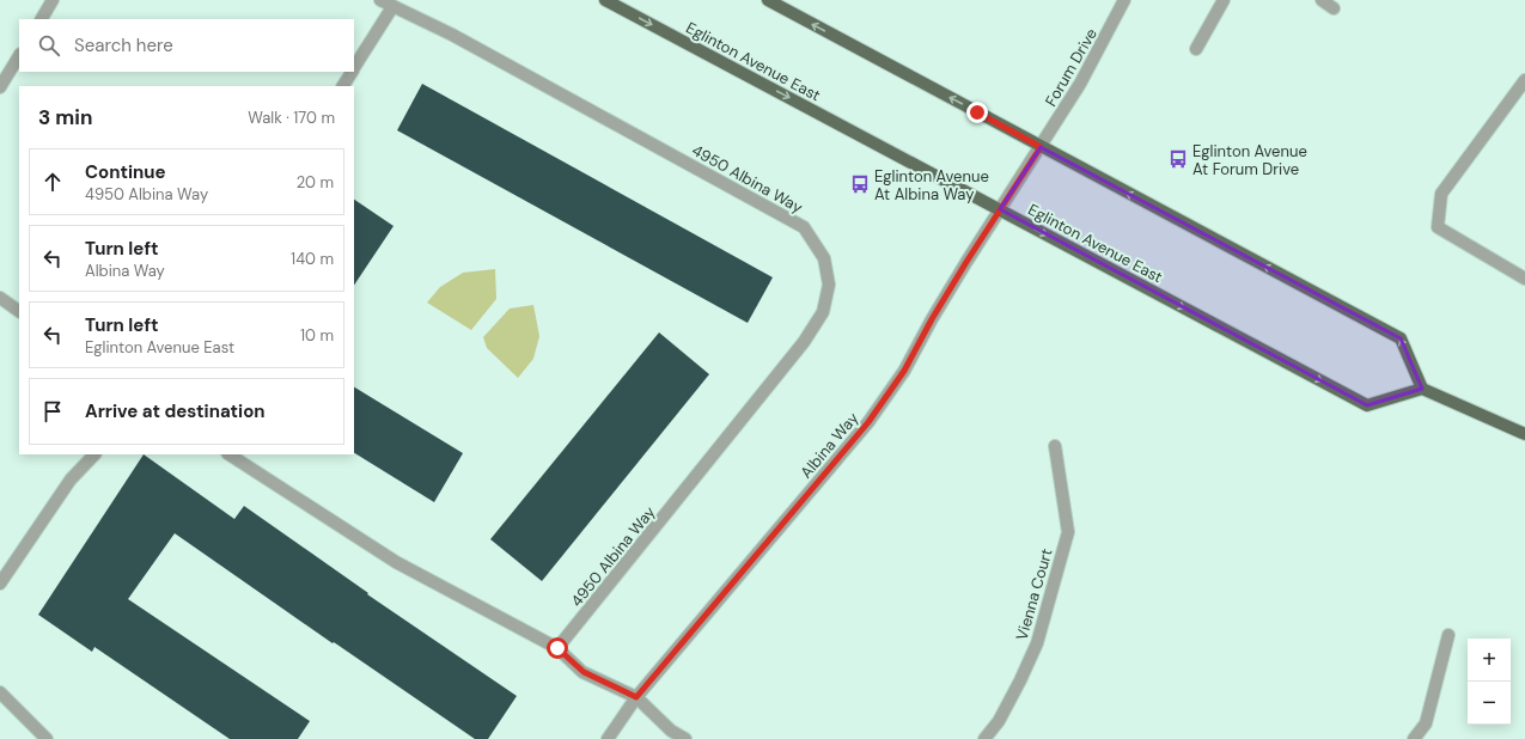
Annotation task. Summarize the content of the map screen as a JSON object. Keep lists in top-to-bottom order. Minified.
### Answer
{"streets":{"main road":["Eglinton Avenue East"],"street":["Forum Drive","4950 Albina Way","Albina Way","Vienna Court"]},"crossings":[["Eglinton Avenue East","Albina Way"],["Forum Drive","Albina Way"]],"places":{"bus stop":["Eglinton Avenue At Forum Drive","Eglinton Avenue At Albina Way"]},"page":{"search":"Search here","heading":["3 min","Walk · 170 m"],"list":[["Continue","4950 Albina Way","20 m"],["Turn left","Albina Way","140 m"],["Turn left","Eglinton Avenue East","10 m"],"Arrive at destination"],"map_buttons":["+","−"]}}
